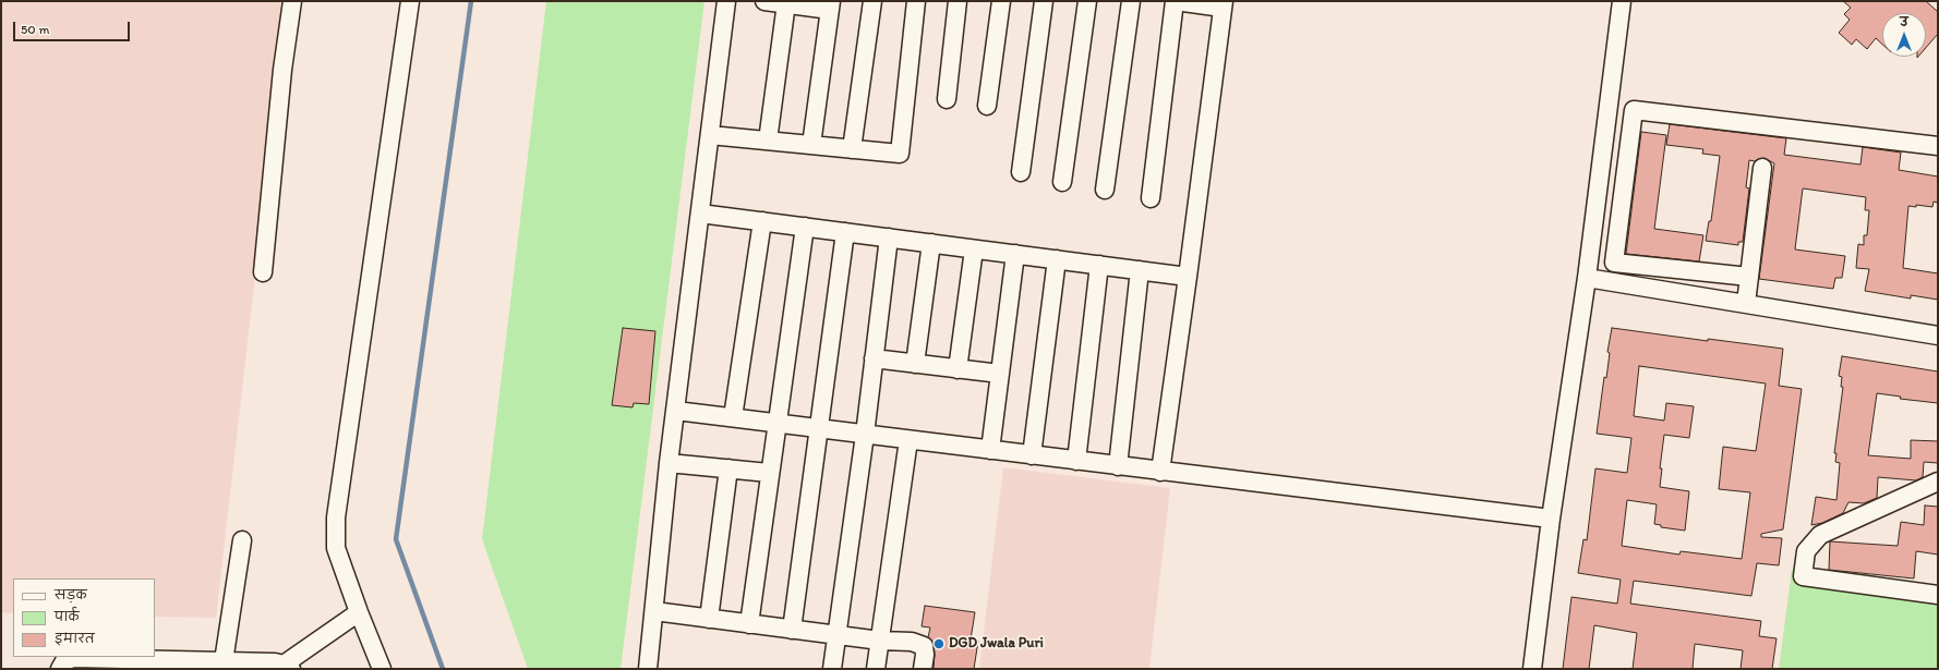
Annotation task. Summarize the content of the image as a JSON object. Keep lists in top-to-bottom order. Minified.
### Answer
{"places":["DGD Jwala Puri"],"legend":["सड़क","पार्क","इमारत"],"scale_bar":"50 m","north":"top"}
